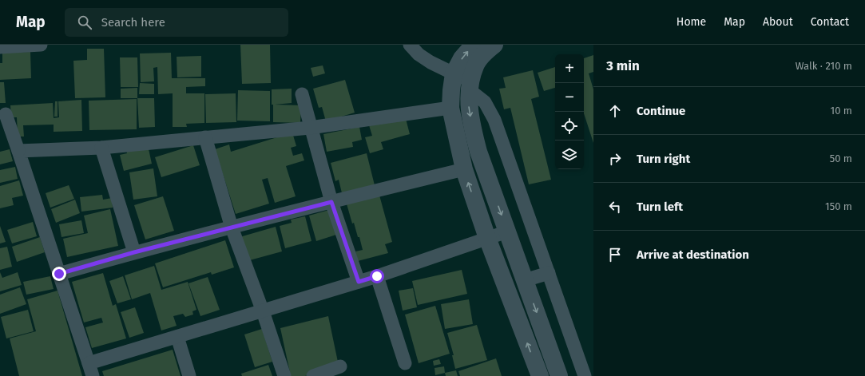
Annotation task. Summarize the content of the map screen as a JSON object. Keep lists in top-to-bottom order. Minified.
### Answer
{"page":{"header":"Map","search":"Search here","nav":["Home","Map","About","Contact"],"heading":["3 min","Walk · 210 m"],"map_buttons":["+","−"],"list":[["Continue","10 m"],["Turn right","50 m"],["Turn left","150 m"],"Arrive at destination"]}}
